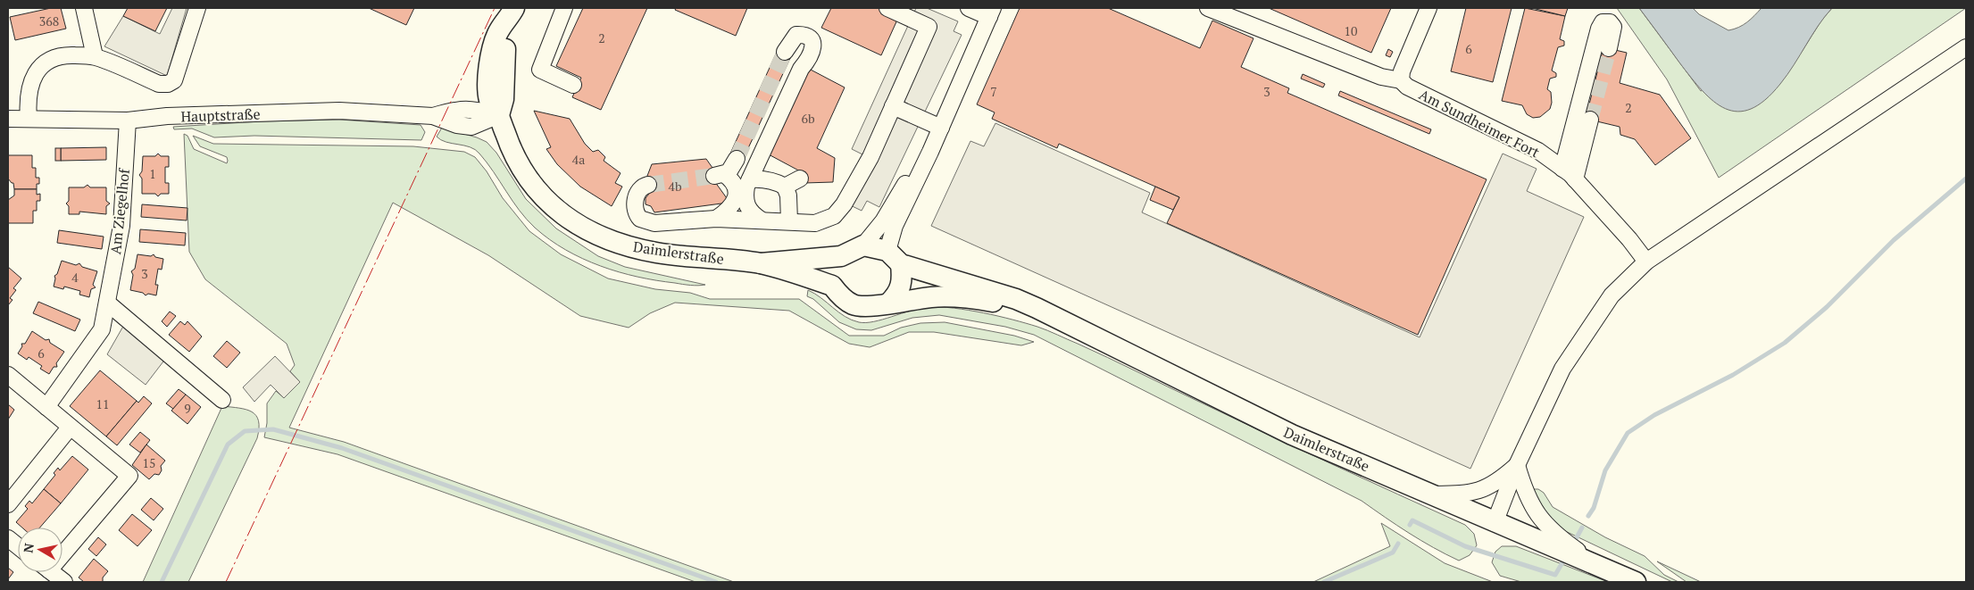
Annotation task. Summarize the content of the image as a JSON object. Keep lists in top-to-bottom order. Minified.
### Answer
{"streets":{"main road":["Daimlerstraße"],"street":["Hauptstraße","Am Sundheimer Fort","Am Ziegelhof"]},"crossings":[["Hauptstraße","Am Ziegelhof"],["Hauptstraße","Daimlerstraße"]],"house_numbers":["368","10","2","6","7","3","2","6b","4a","1","4b","3","4","6","11","9","15"],"north":"left"}
